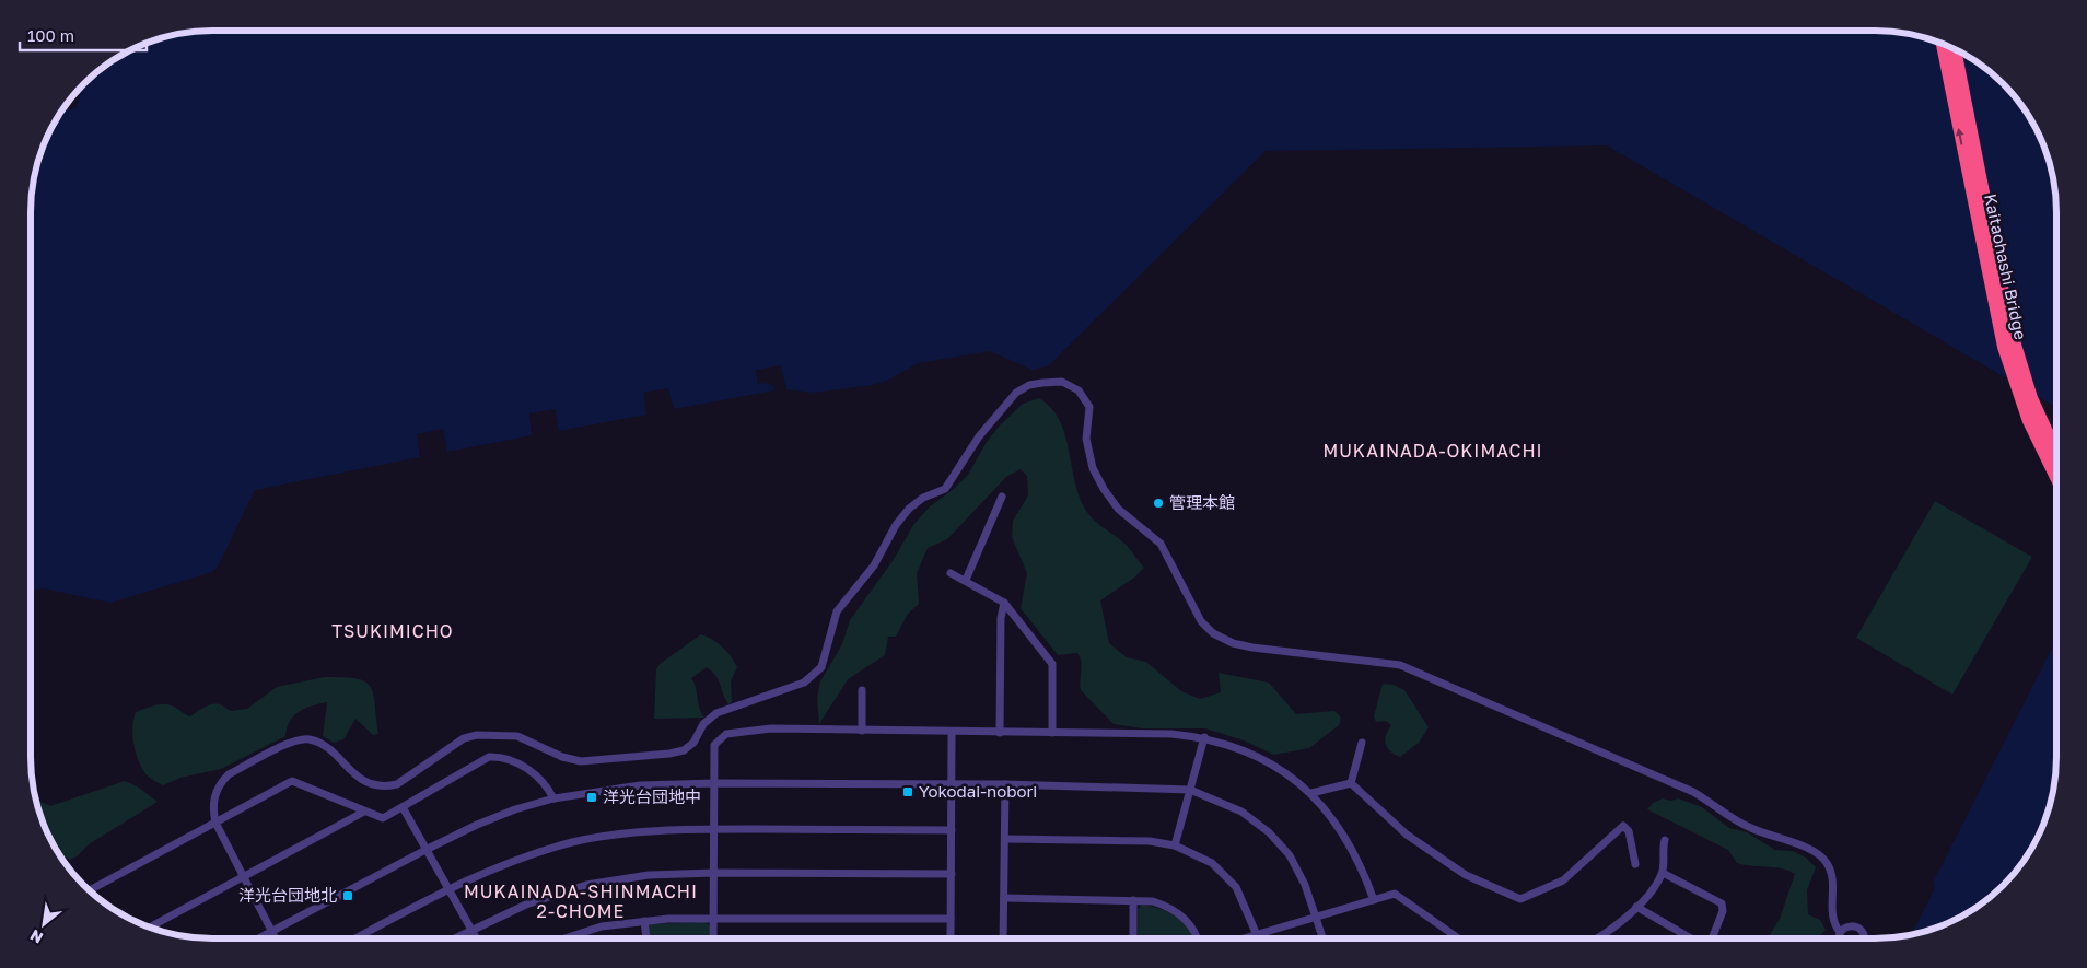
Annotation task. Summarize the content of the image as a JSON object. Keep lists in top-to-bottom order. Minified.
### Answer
{"streets":{"highway":["Kaitaohashi Bridge"]},"districts":["MUKAINADA-OKIMACHI","TSUKIMICHO","MUKAINADA-SHINMACHI 2-CHOME"],"places":{"other":["管理本館"],"transit":["Yokodai-nobori","洋光台団地中","洋光台団地北"]},"scale_bar":"100 m","north":"bottom left"}
